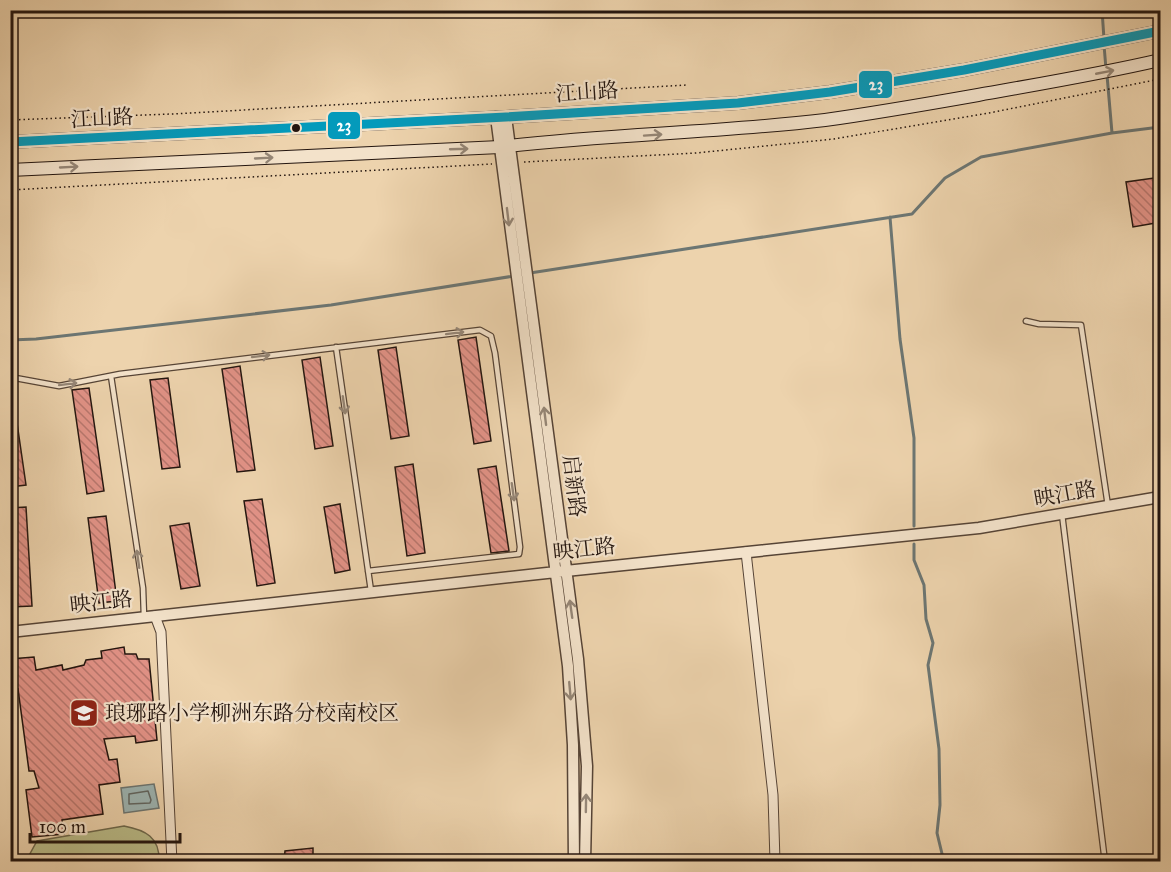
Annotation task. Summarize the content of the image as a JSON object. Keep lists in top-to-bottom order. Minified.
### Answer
{"streets":{"main road":["江山路"],"street":["启新路","映江路"]},"crossings":[["江山路","启新路"],["启新路","映江路"]],"places":{"school or university":["琅琊路小学柳洲东路分校南校区"]},"lines":["transit line 23"],"scale_bar":"100 m"}
